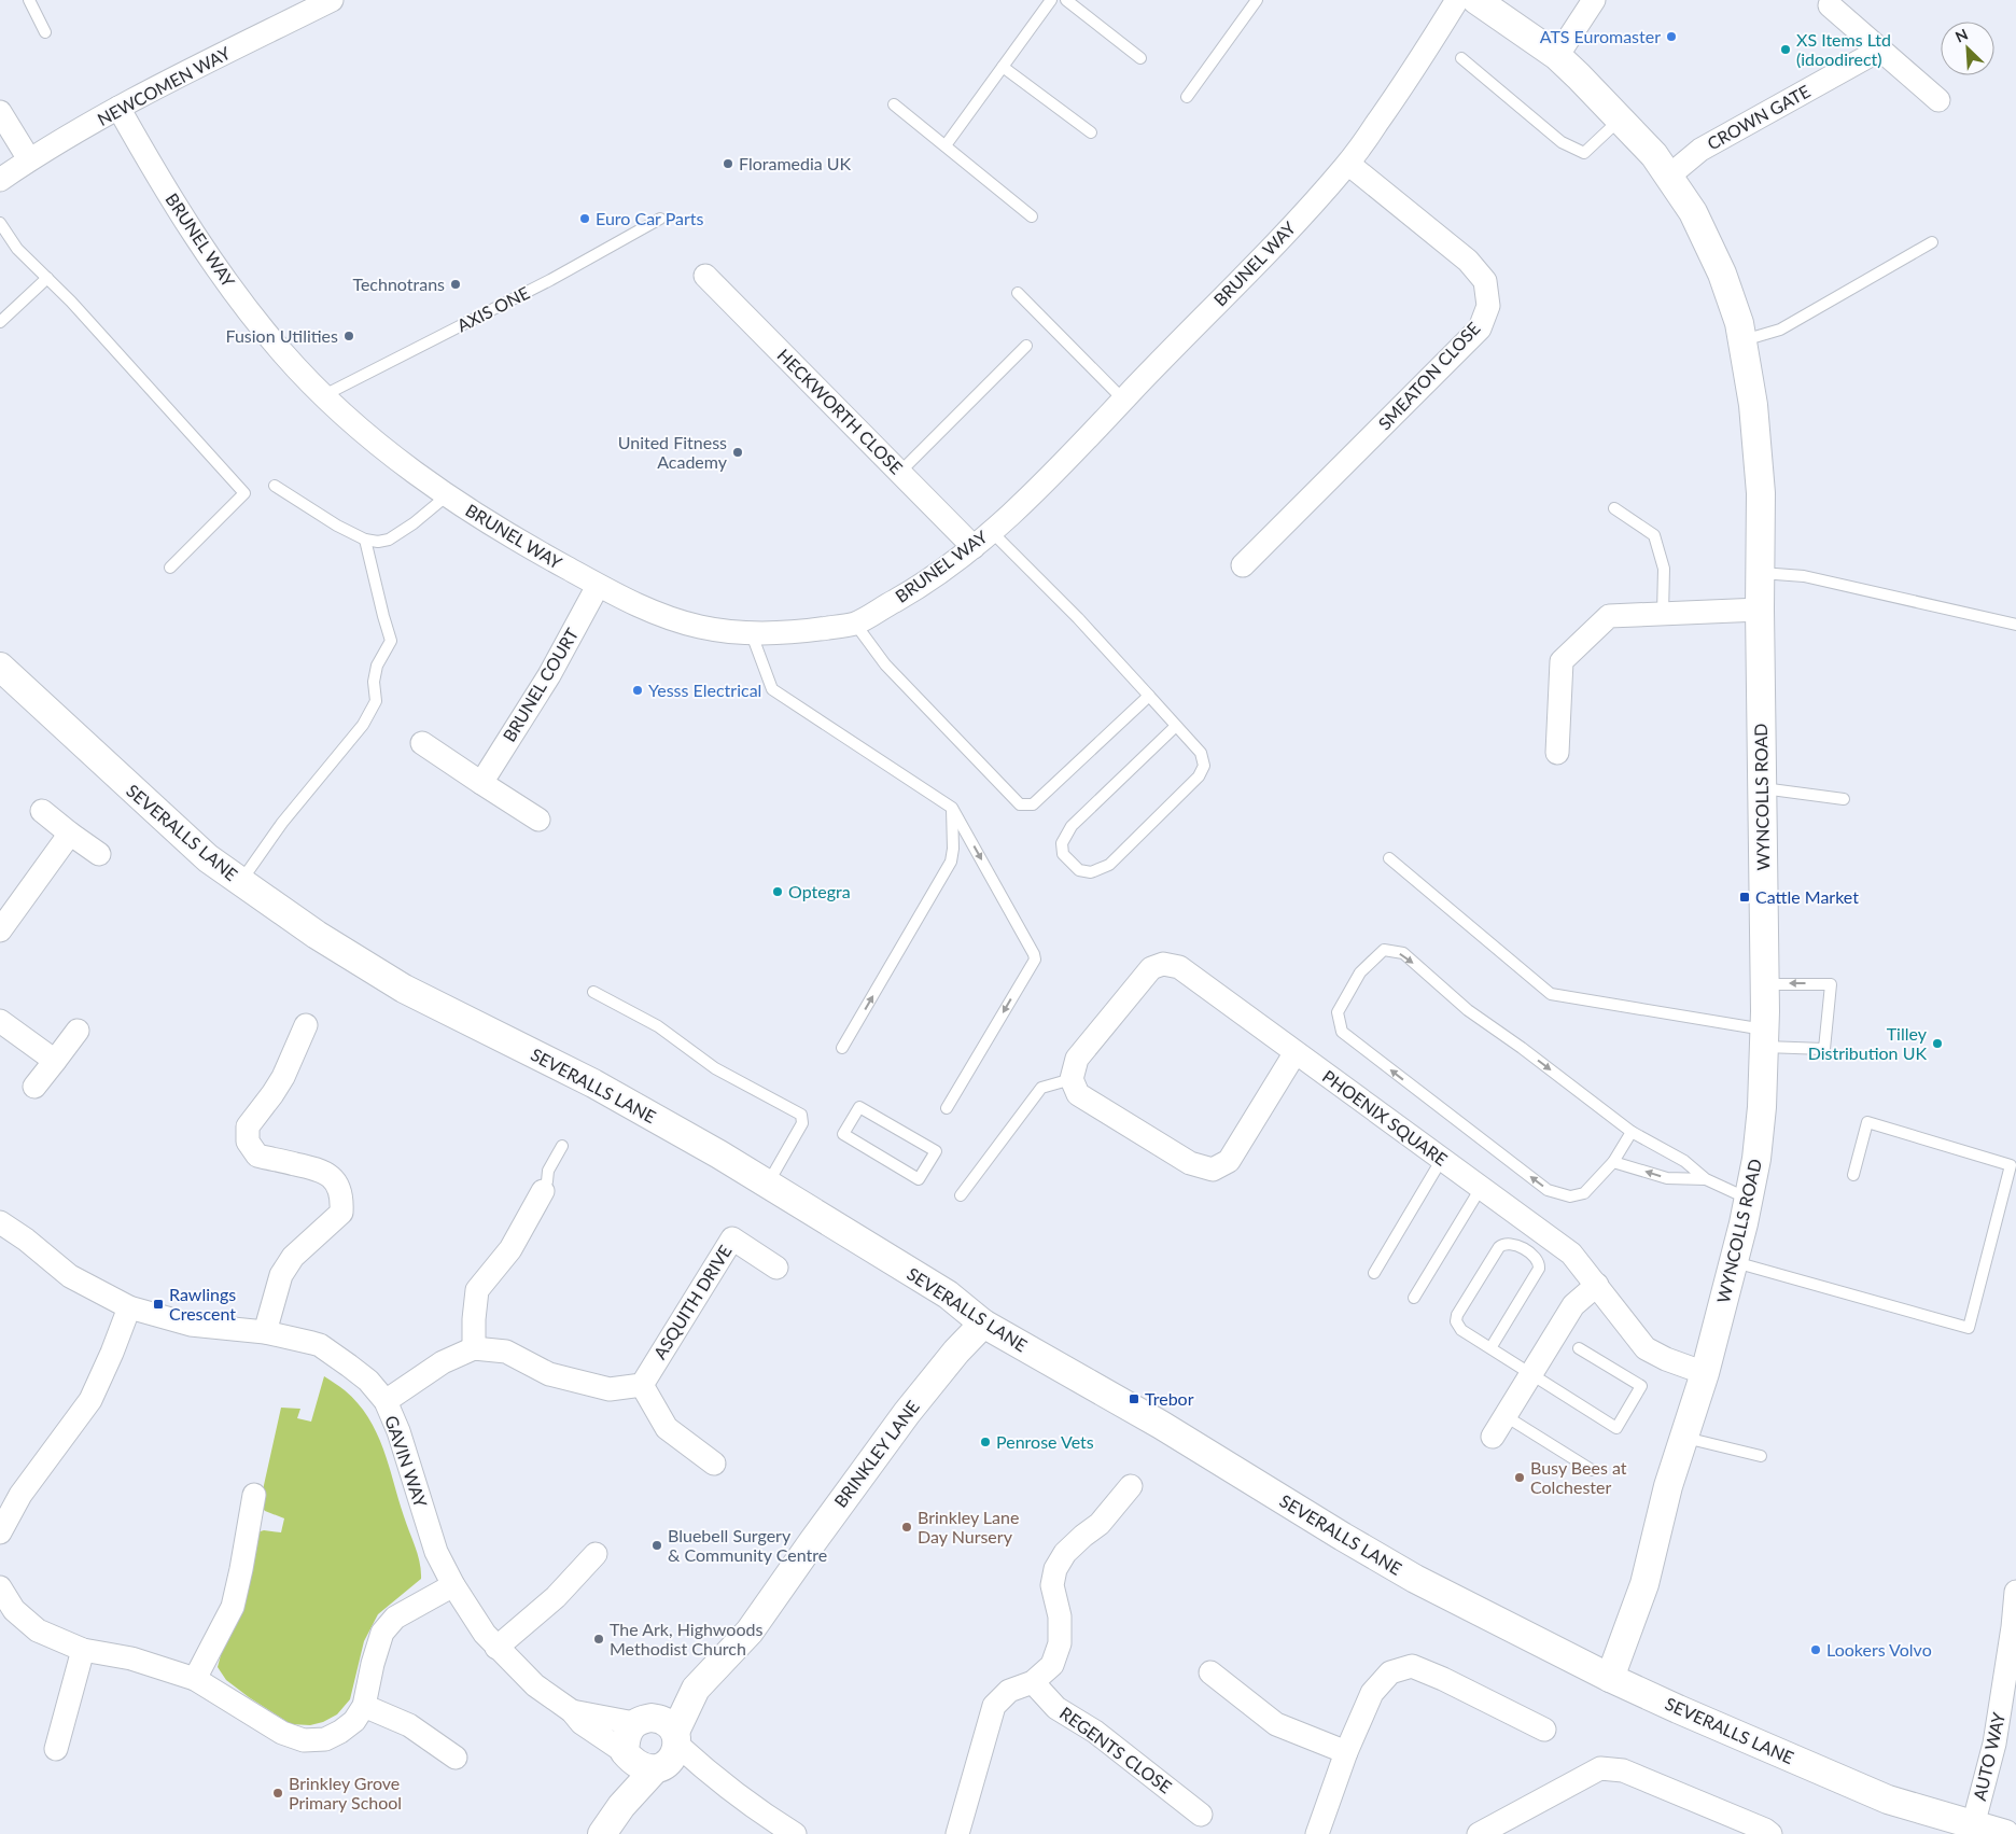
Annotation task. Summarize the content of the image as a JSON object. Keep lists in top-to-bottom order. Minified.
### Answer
{"streets":{"street":["NEWCOMEN WAY","CROWN GATE","BRUNEL WAY","SMEATON CLOSE","HECKWORTH CLOSE","BRUNEL COURT","WYNCOLLS ROAD","SEVERALLS LANE","PHOENIX SQUARE","ASQUITH DRIVE","BRINKLEY LANE","GAVIN WAY","REGENTS CLOSE","AUTO WAY"],"lane":["AXIS ONE"]},"crossings":[["NEWCOMEN WAY","BRUNEL WAY"],["CROWN GATE","WYNCOLLS ROAD"],["BRUNEL WAY","AXIS ONE"],["BRUNEL WAY","SMEATON CLOSE"],["BRUNEL WAY","HECKWORTH CLOSE"],["BRUNEL WAY","BRUNEL COURT"],["WYNCOLLS ROAD","SEVERALLS LANE"],["WYNCOLLS ROAD","PHOENIX SQUARE"],["SEVERALLS LANE","BRINKLEY LANE"],["SEVERALLS LANE","AUTO WAY"],["BRINKLEY LANE","GAVIN WAY"]],"places":{"other":["ATS Euromaster","XS Items Ltd (idoodirect)","Floramedia UK","Euro Car Parts","Technotrans","Fusion Utilities","United Fitness Academy","Yesss Electrical","Optegra","Tilley Distribution UK","Penrose Vets","Busy Bees at Colchester","Brinkley Lane Day Nursery","Bluebell Surgery & Community Centre","The Ark, Highwoods Methodist Church","Lookers Volvo","Brinkley Grove Primary School"],"transit":["Cattle Market","Rawlings Crescent","Trebor"]},"north":"top left"}
